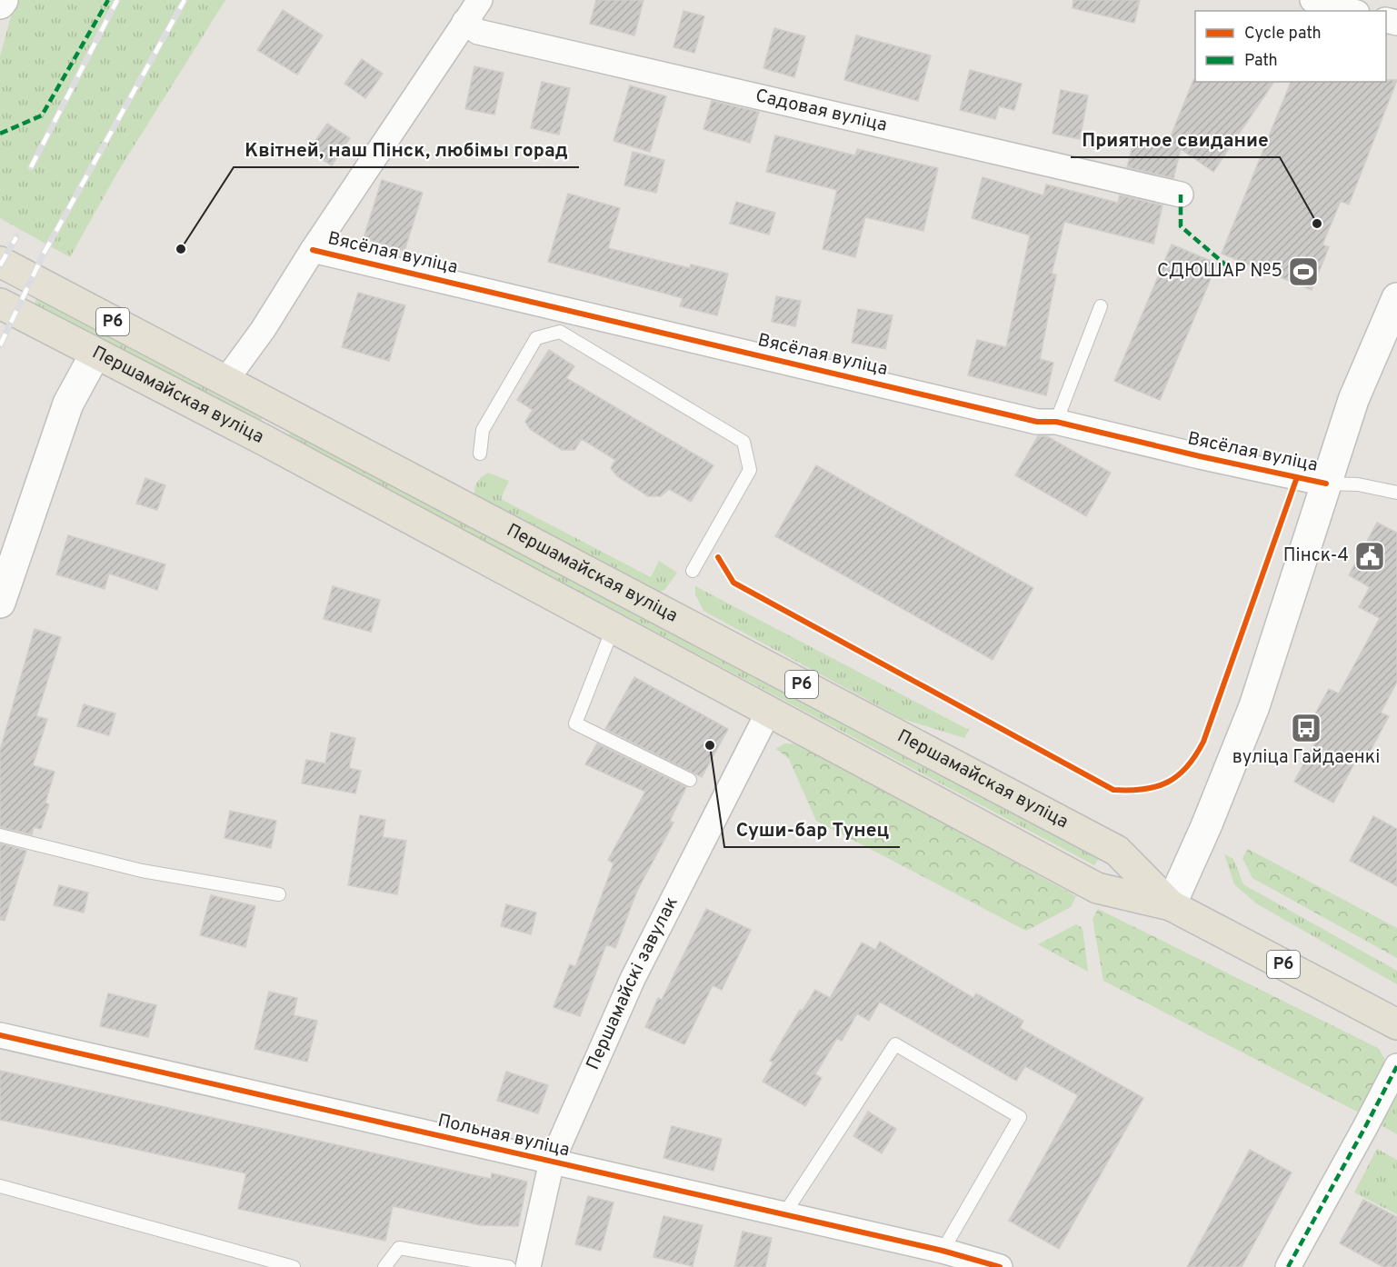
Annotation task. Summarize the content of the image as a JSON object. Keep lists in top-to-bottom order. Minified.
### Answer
{"streets":{"main road":["Р6","Першамайская вуліца"],"street":["Садовая вуліца","Вясёлая вуліца","Першамайскі завулак","Польная вуліца"]},"crossings":[["Першамайская вуліца","Першамайскі завулак"],["Першамайскі завулак","Польная вуліца"]],"places":{"other":["Приятное свидание","Квітней, наш Пінск, любімы горад","Суши-бар Тунец"],"sports":["СДЮШАР №5"],"public building":["Пінск-4"],"bus stop":["вуліца Гайдаенкі"]},"legend":["Cycle path","Path"]}
